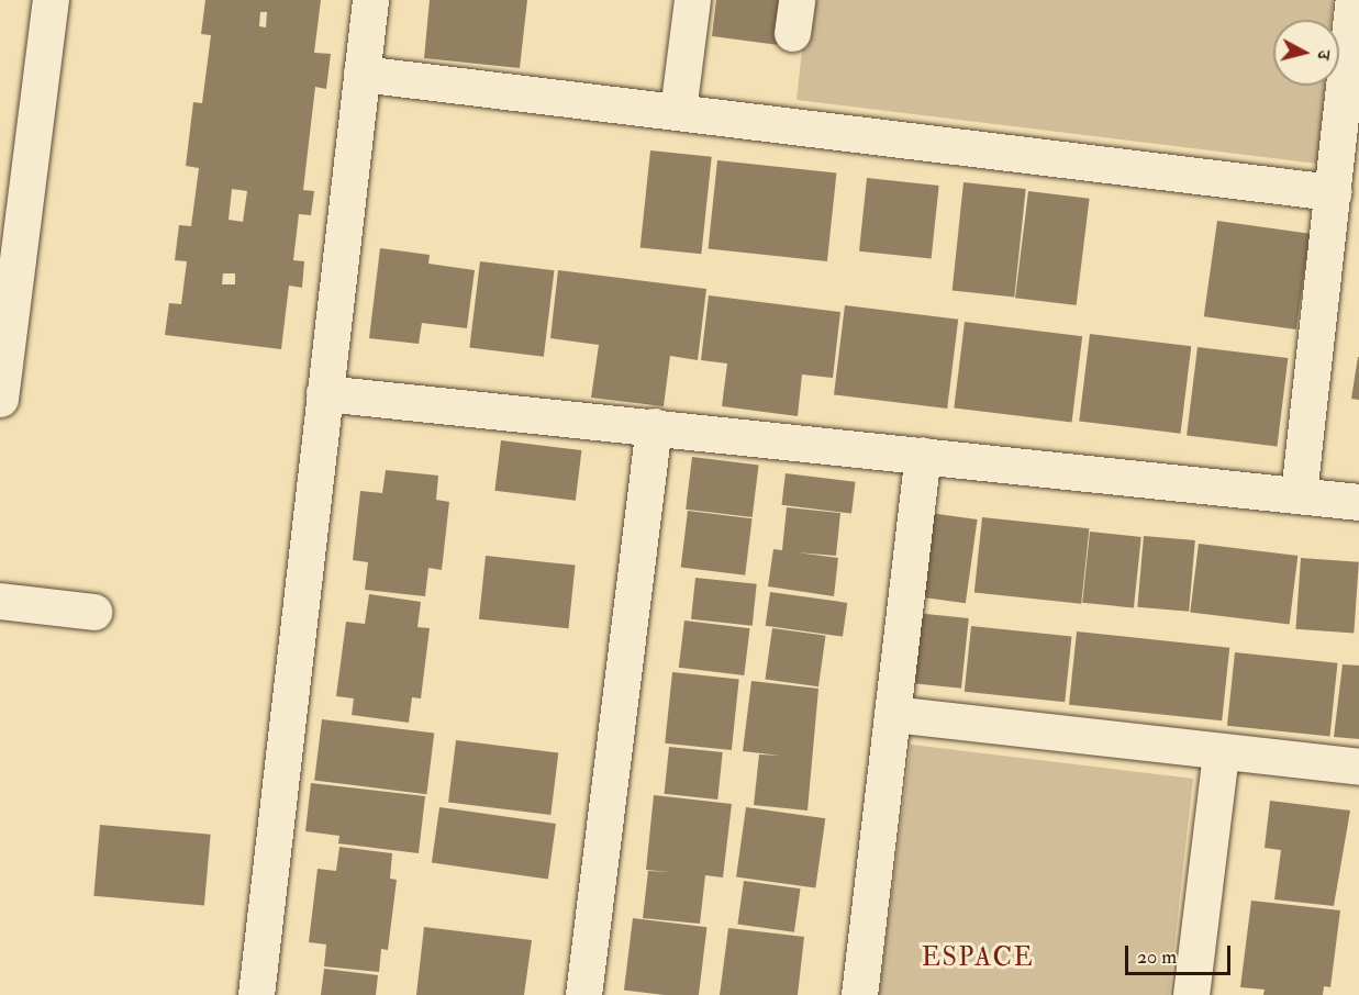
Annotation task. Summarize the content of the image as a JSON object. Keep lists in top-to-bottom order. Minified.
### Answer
{"districts":["ESPACE"],"scale_bar":"20 m","north":"right"}
